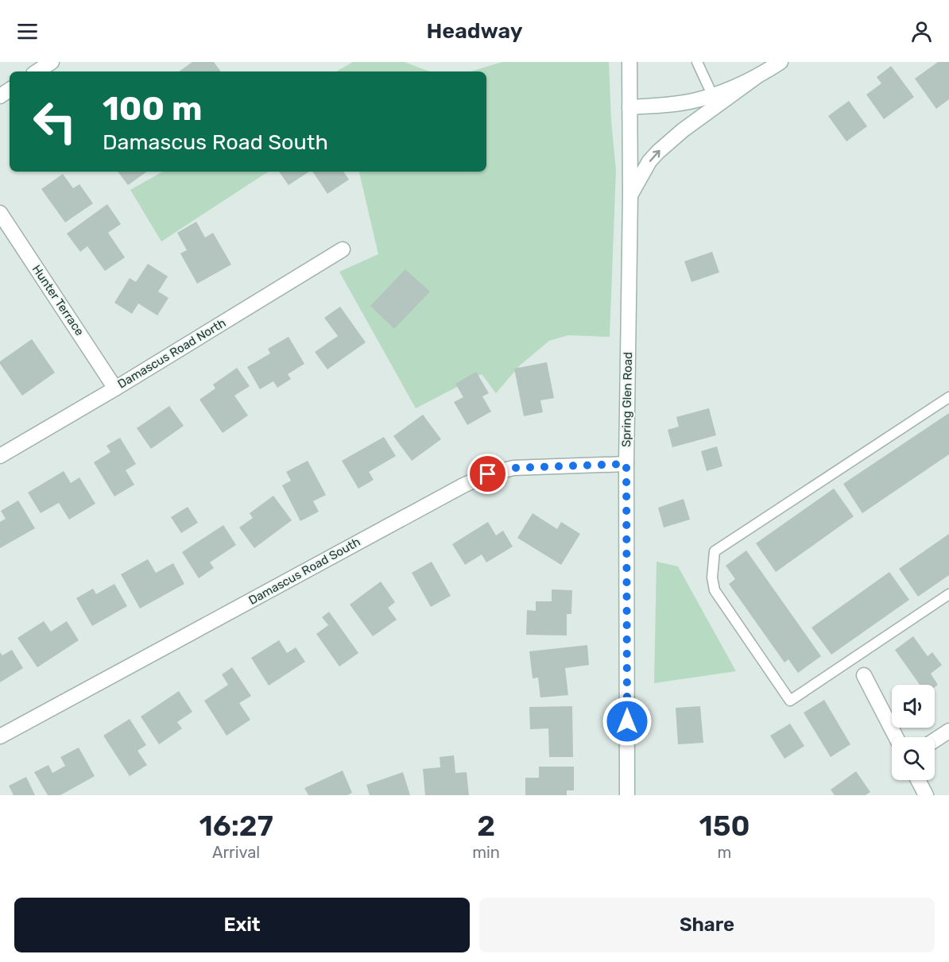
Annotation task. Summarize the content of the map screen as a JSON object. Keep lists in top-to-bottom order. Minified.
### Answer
{"streets":{"street":["Hunter Terrace","Damascus Road North","Spring Glen Road","Damascus Road South"]},"crossings":[["Hunter Terrace","Damascus Road North"],["Spring Glen Road","Damascus Road South"]],"page":{"header":"Headway","turn":["100 m","Damascus Road South"],"eta":["16:27","Arrival","2","min","150","m"],"buttons":["Exit","Share"]}}
